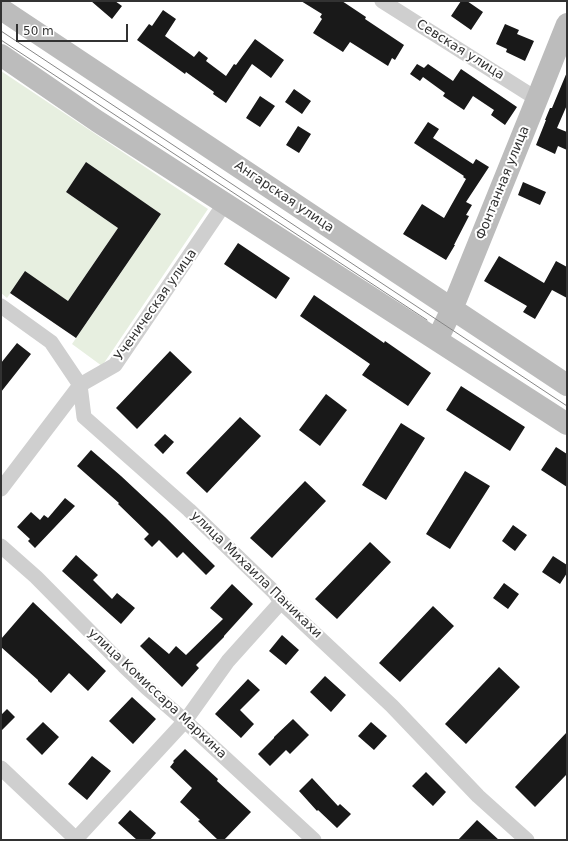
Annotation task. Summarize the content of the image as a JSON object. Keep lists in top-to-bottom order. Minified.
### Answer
{"streets":{"main road":["Фонтанная улица","Ангарская улица"],"street":["Севская улица","Ученическая улица","улица Михаила Паникахи","улица Комиссара Маркина"]},"crossings":[["Севская улица","Фонтанная улица"],["Фонтанная улица","Ангарская улица"],["Ученическая улица","улица Михаила Паникахи"]],"scale_bar":"50 m"}
